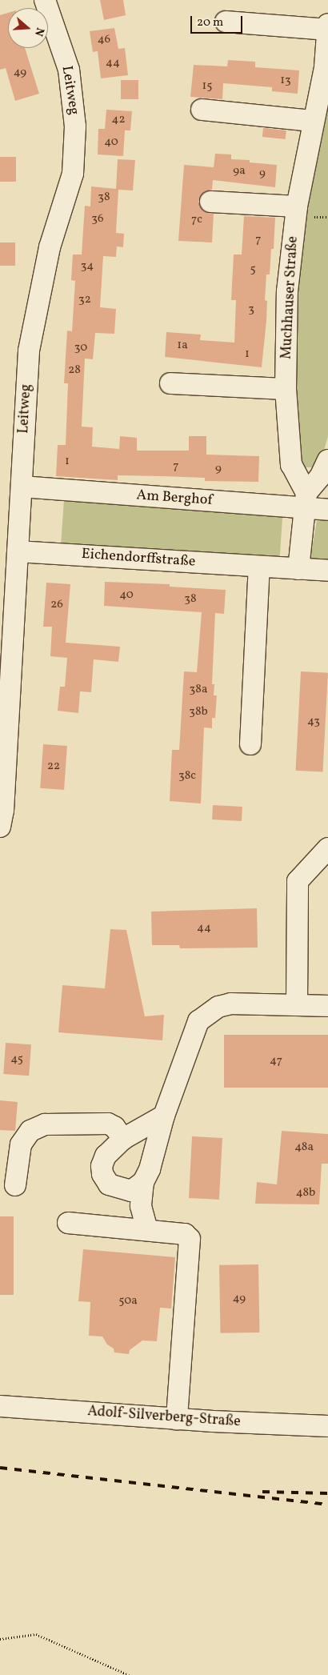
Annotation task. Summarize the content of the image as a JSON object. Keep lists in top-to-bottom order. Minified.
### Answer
{"streets":{"street":["Leitweg","Muchhauser Straße","Am Berghof","Eichendorffstraße","Adolf-Silverberg-Straße"]},"crossings":[["Leitweg","Am Berghof"],["Leitweg","Eichendorffstraße"],["Muchhauser Straße","Am Berghof"]],"house_numbers":["46","44","49","13","15","42","40","9a","9","38","36","7c","7","34","5","32","3","1a","30","1","28","1","7","9","40","38","26","38a","38b","43","22","38c","44","45","47","48a","48b","49","50a"],"scale_bar":"20 m","north":"right"}
